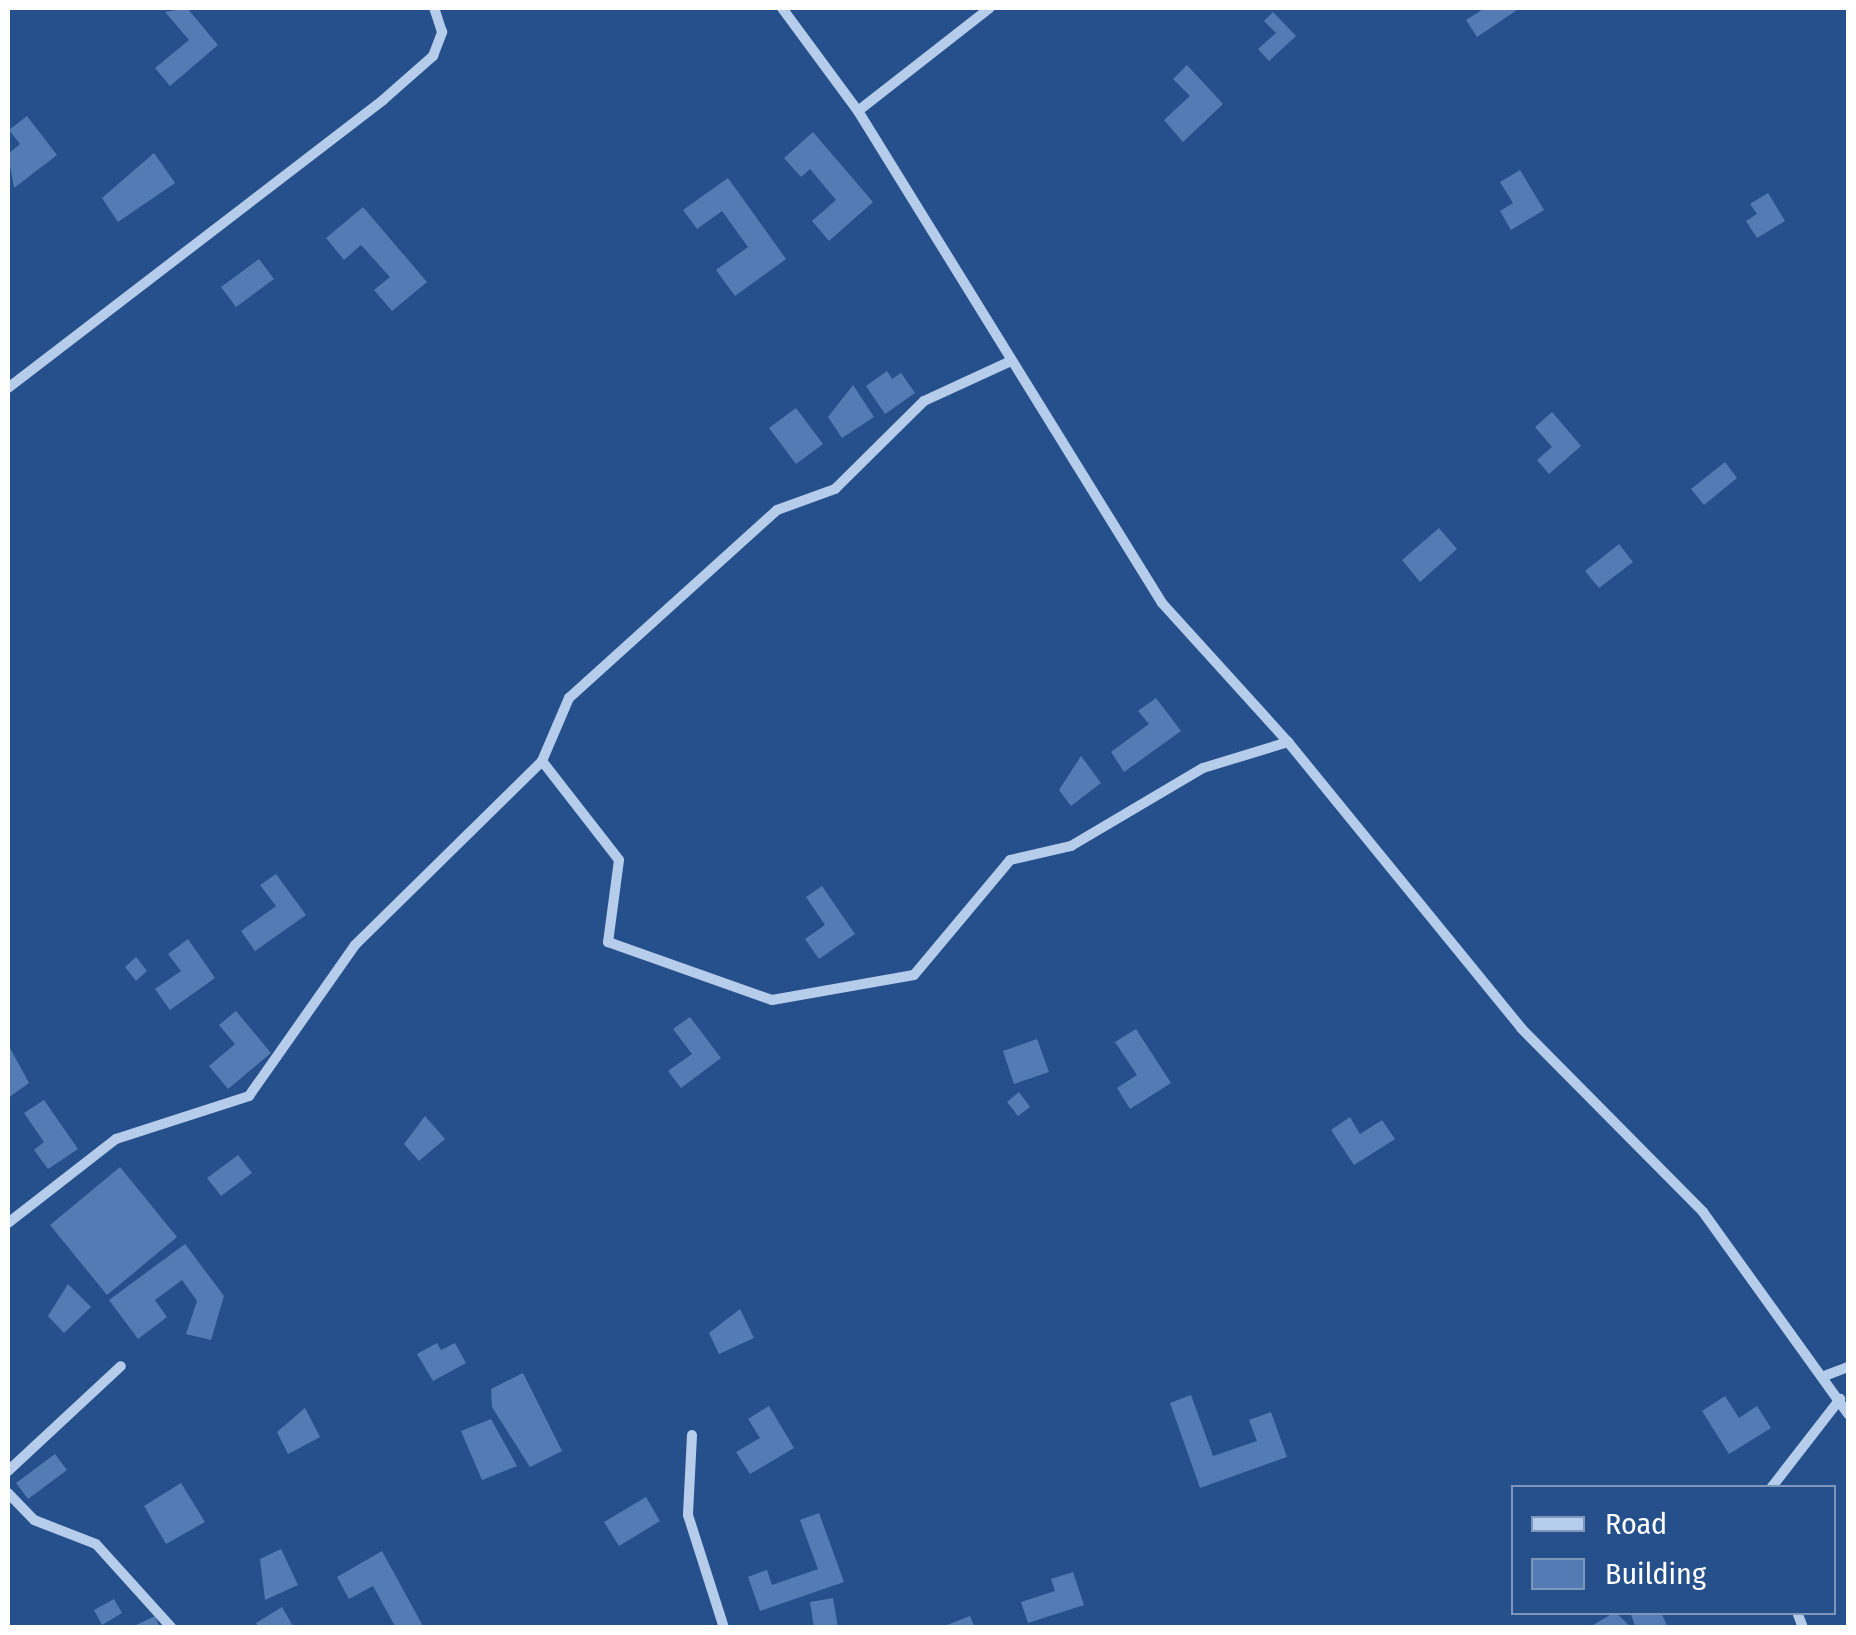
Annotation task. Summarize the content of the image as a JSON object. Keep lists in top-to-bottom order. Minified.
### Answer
{"legend":["Road","Building"]}
